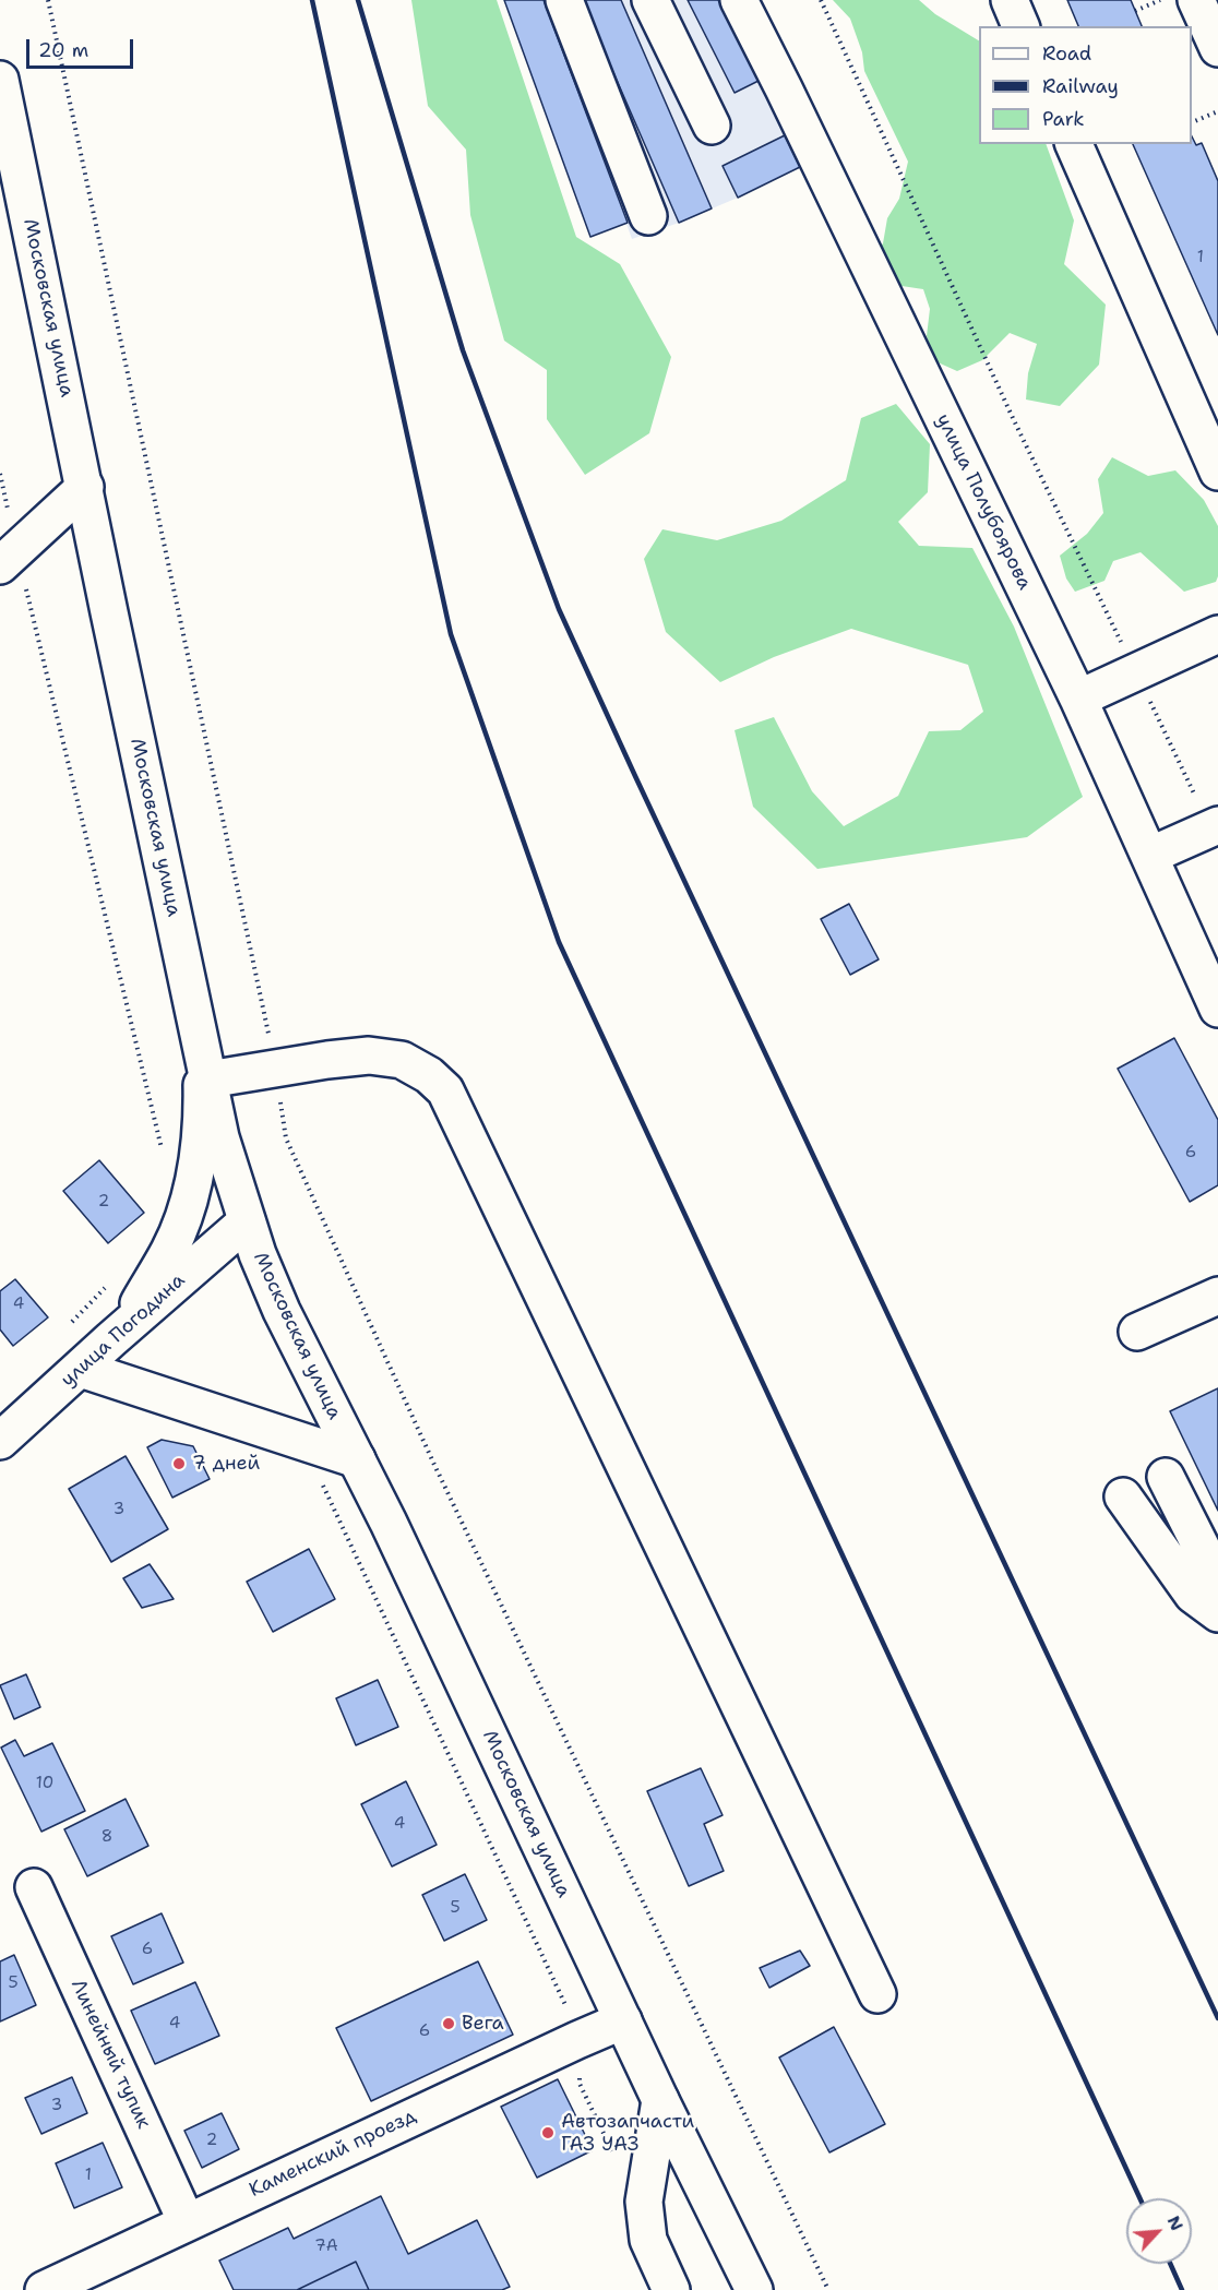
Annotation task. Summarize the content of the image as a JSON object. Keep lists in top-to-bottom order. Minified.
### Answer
{"streets":{"street":["Московская улица","улица Полубоярова","улица Погодина","Линейный тупик","Каменский проезд"]},"crossings":[["Московская улица","улица Погодина"],["Московская улица","Каменский проезд"],["Линейный тупик","Каменский проезд"]],"places":["7 дней","Вега","Автозапчасти ГАЗ УАЗ"],"house_numbers":["1","6","2","4","3","10","4","8","5","6","5","4","6","3","2","1","7А"],"legend":["Road","Railway","Park"],"scale_bar":"20 m","north":"top right"}
